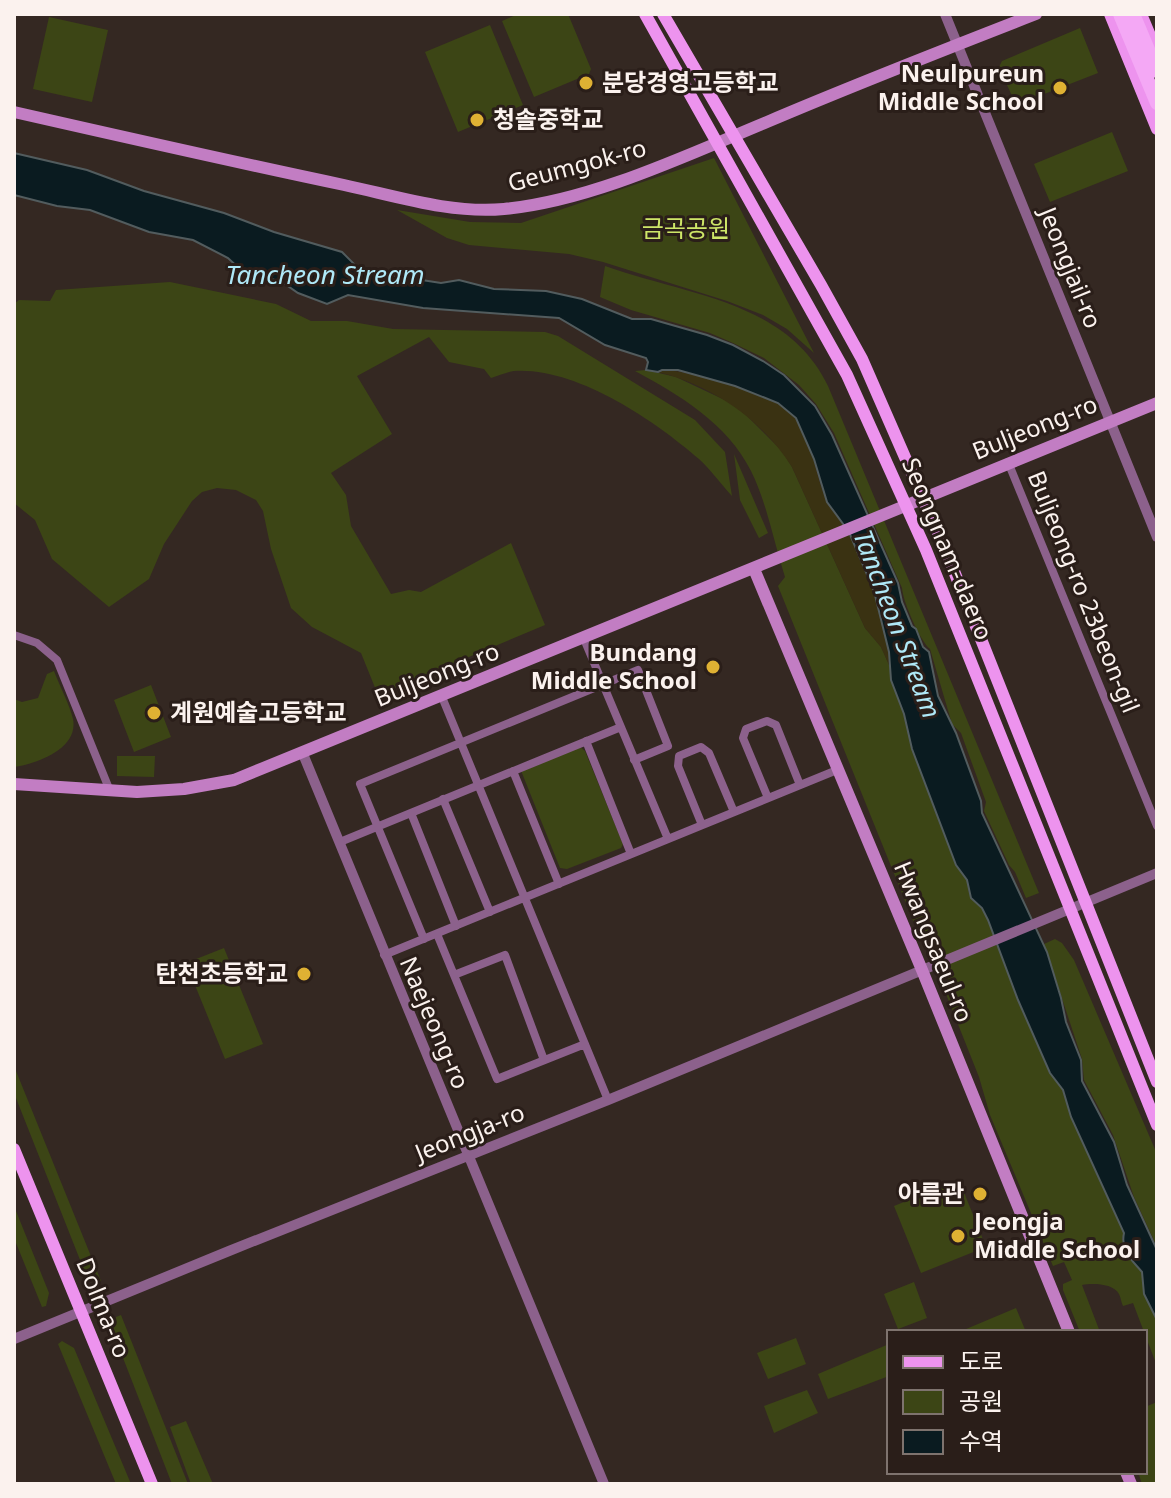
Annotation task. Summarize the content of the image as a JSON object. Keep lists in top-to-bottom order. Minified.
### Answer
{"streets":{"main road":["Geumgok-ro","Buljeong-ro","Seongnam-daero","Hwangsaeul-ro","Dolma-ro"],"street":["Jeongjail-ro","Buljeong-ro 23beon-gil","Naejeong-ro","Jeongja-ro"]},"crossings":[["Geumgok-ro","Jeongjail-ro"],["Geumgok-ro","Seongnam-daero"],["Jeongjail-ro","Buljeong-ro"],["Buljeong-ro","Seongnam-daero"],["Buljeong-ro","Buljeong-ro 23beon-gil"],["Buljeong-ro","Hwangsaeul-ro"],["Buljeong-ro","Naejeong-ro"],["Seongnam-daero","Jeongja-ro"],["Hwangsaeul-ro","Jeongja-ro"],["Naejeong-ro","Jeongja-ro"],["Jeongja-ro","Dolma-ro"]],"water":["Tancheon Stream"],"parks":["금곡공원"],"places":["분당경영고등학교","Neulpureun Middle School","청솔중학교","Bundang Middle School","계원예술고등학교","탄천초등학교","아름관","Jeongja Middle School"],"legend":["도로","공원","수역"]}
